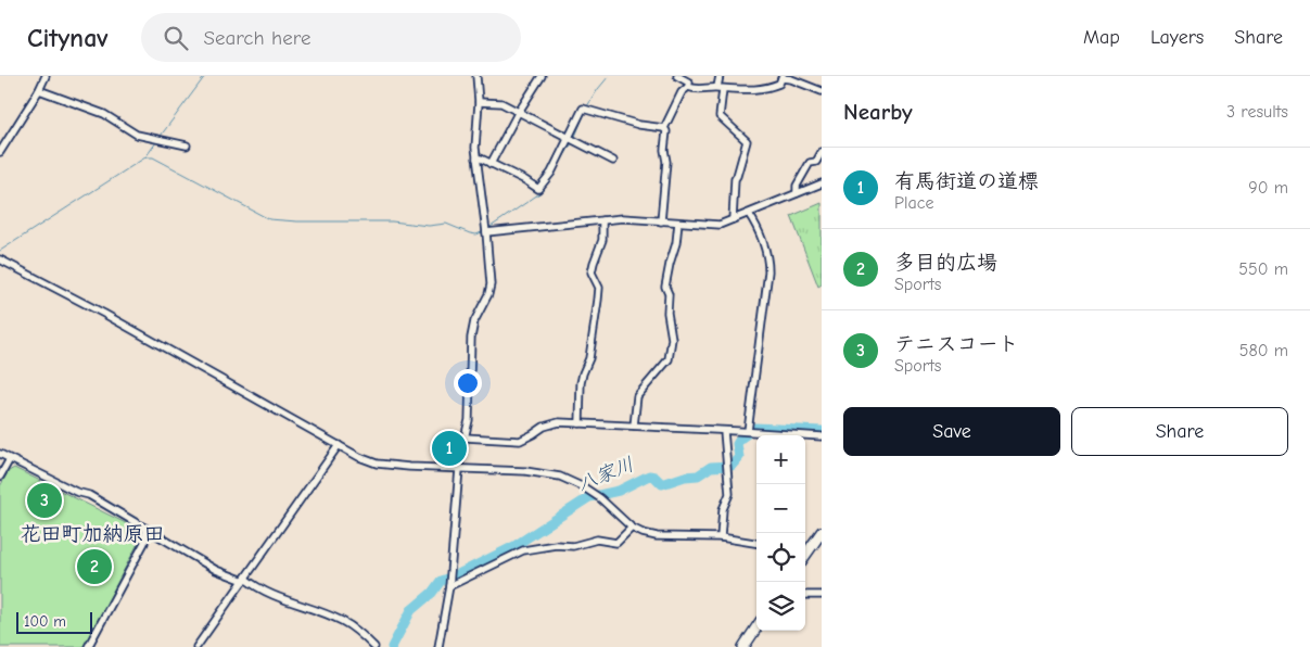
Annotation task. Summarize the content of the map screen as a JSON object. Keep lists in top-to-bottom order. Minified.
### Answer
{"districts":["花田町加納原田"],"water":["八家川"],"scale_bar":"100 m","page":{"header":"Citynav","search":"Search here","nav":["Map","Layers","Share"],"heading":["Nearby","3 results"],"list":[{"mark":"1","name":"有馬街道の道標","note":"Place","value":"90 m"},{"mark":"2","name":"多目的広場","note":"Sports","value":"550 m"},{"mark":"3","name":"テニスコート","note":"Sports","value":"580 m"}],"buttons":["Save","Share"],"pins":["1","3","2"],"map_buttons":["+","−"],"scale":"100 m"}}
